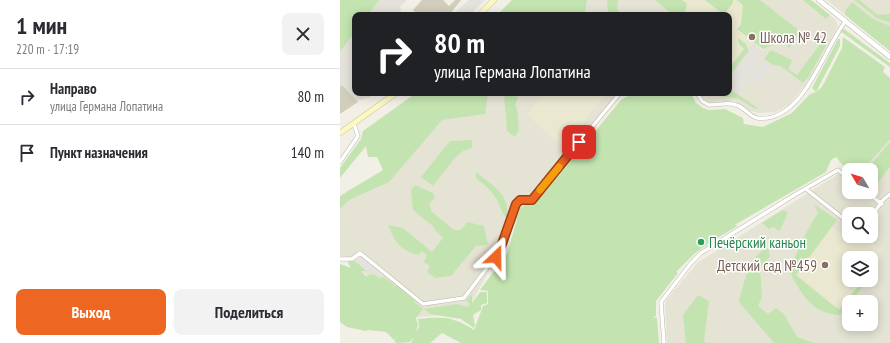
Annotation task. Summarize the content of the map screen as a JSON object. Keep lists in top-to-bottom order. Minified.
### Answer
{"places":["Школа № 42","Печёрский каньон","Детский сад №459"],"north":"top left","page":{"heading":["1 мин","220 m · 17:19"],"turn":["80 m","улица Германа Лопатина"],"list":[{"name":"Направо","note":"улица Германа Лопатина","value":"80 m"},{"name":"Пункт назначения","value":"140 m"}],"map_buttons":"+","buttons":["Выход","Поделиться"]}}
